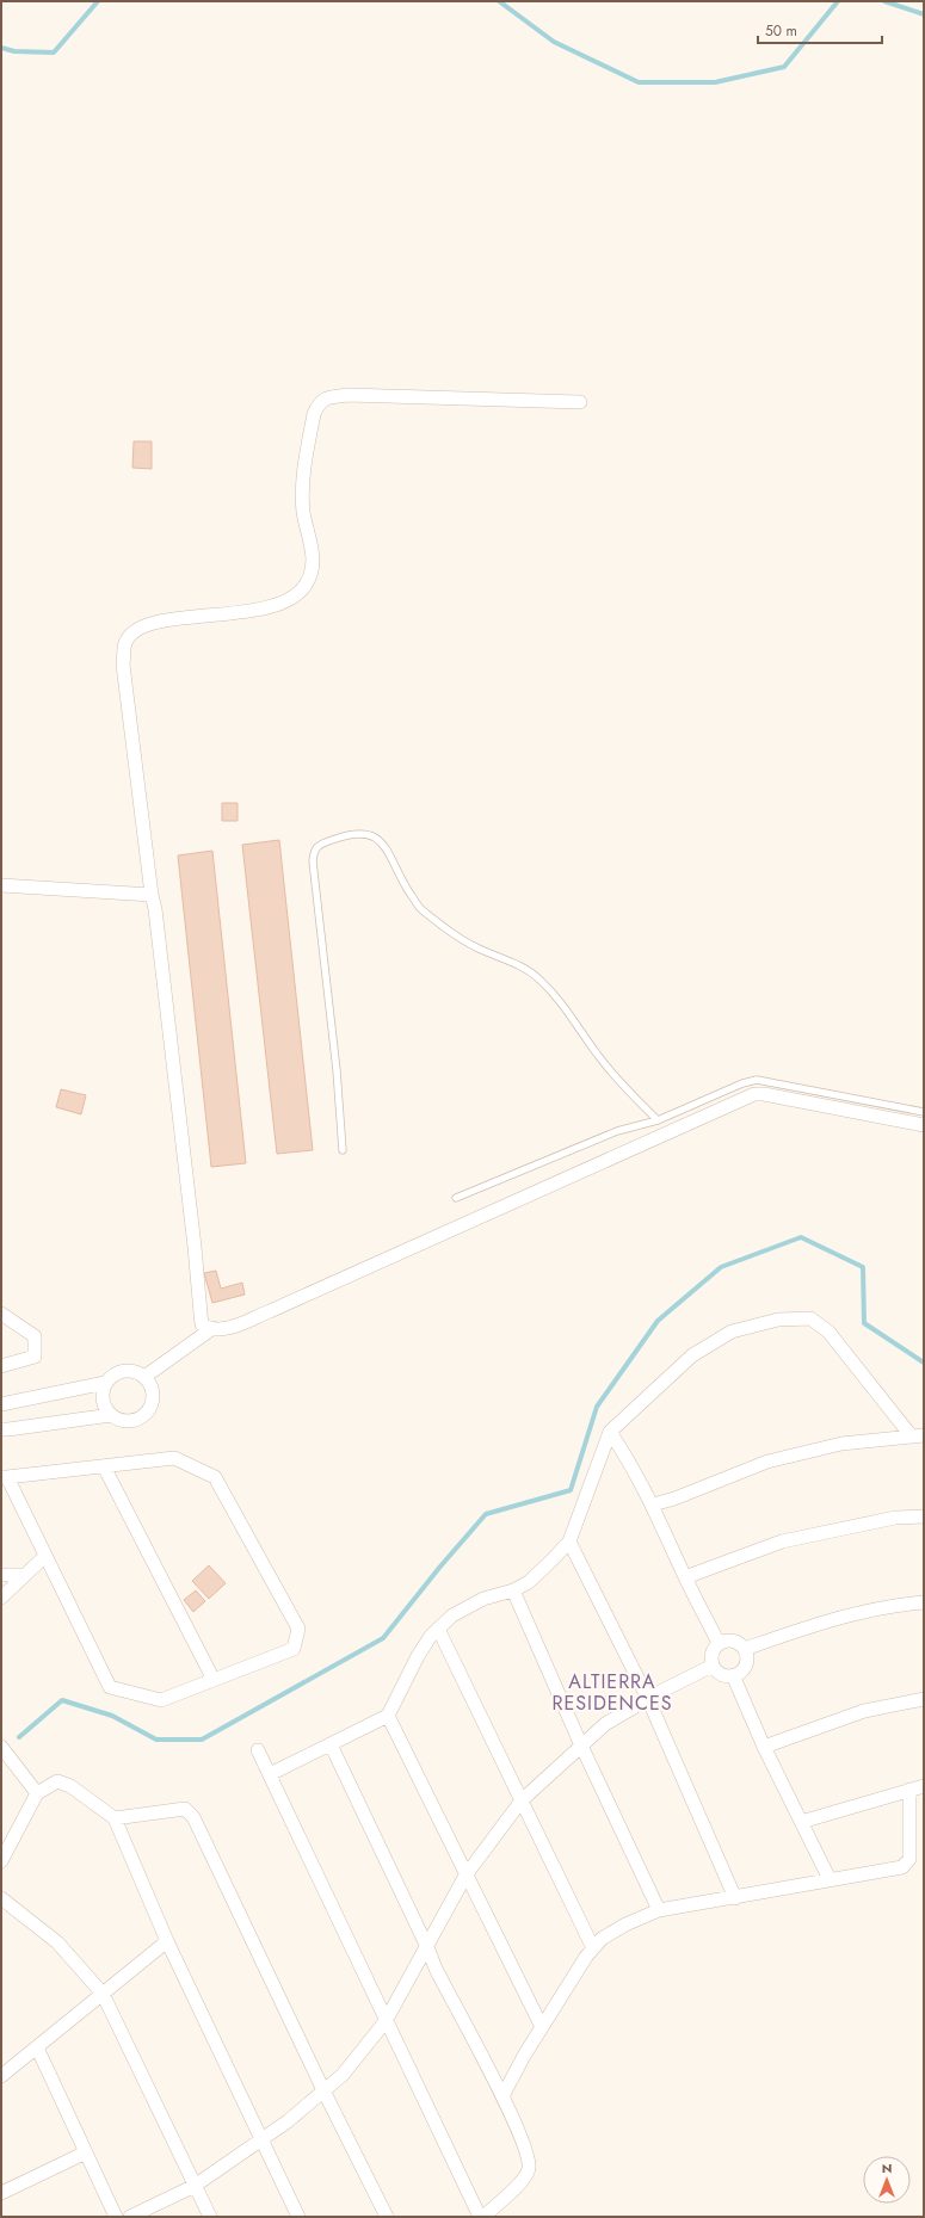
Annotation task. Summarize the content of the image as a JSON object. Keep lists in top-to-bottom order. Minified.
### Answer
{"districts":["ALTIERRA RESIDENCES"],"scale_bar":"50 m","north":"top"}
